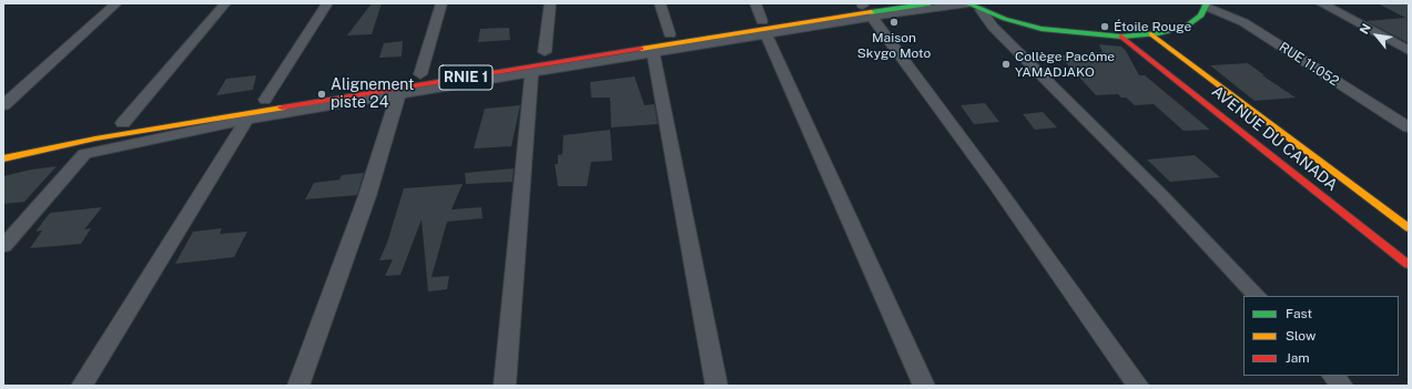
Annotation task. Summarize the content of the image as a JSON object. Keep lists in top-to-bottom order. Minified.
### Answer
{"streets":{"main road":["RNIE 1","AVENUE DU CANADA"],"street":["RUE 11.052"]},"places":["Maison Skygo Moto","Étoile Rouge","Collège Pacôme YAMADJAKO","Alignement piste 24"],"legend":["Fast","Slow","Jam"],"north":"top left"}
